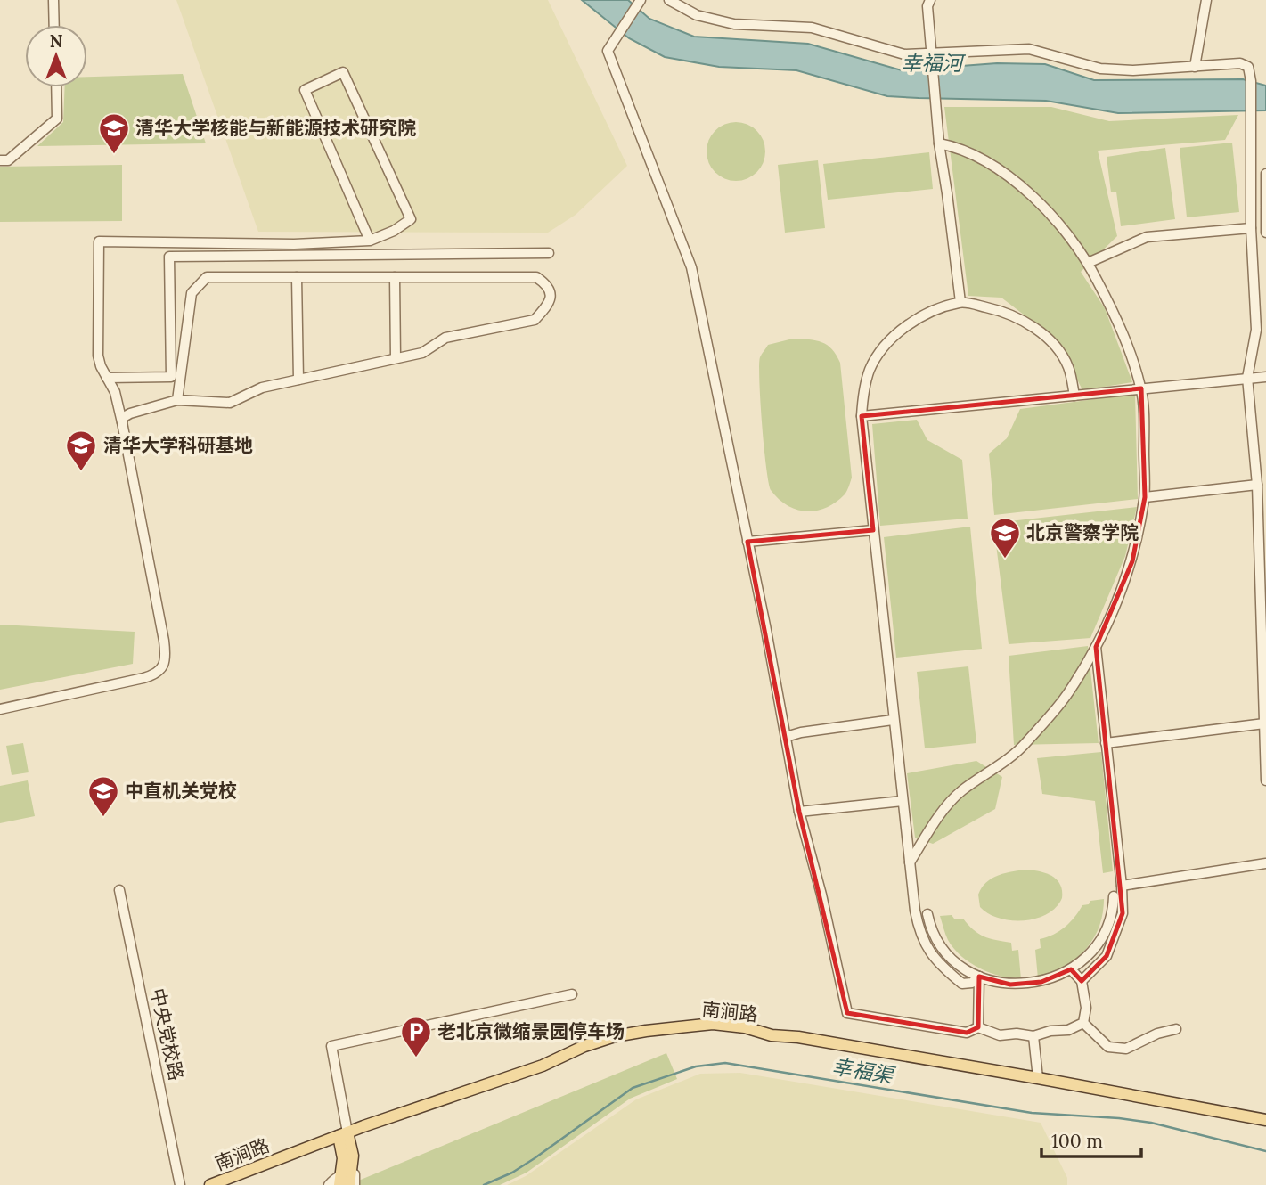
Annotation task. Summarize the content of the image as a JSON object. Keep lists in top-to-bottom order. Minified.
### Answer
{"streets":{"main road":["南涧路"],"street":["中央党校路"]},"water":["幸福河","幸福渠"],"places":{"school or university":["清华大学核能与新能源技术研究院","清华大学科研基地","北京警察学院","中直机关党校"],"parking":["老北京微缩景园停车场"]},"scale_bar":"100 m","north":"top"}
